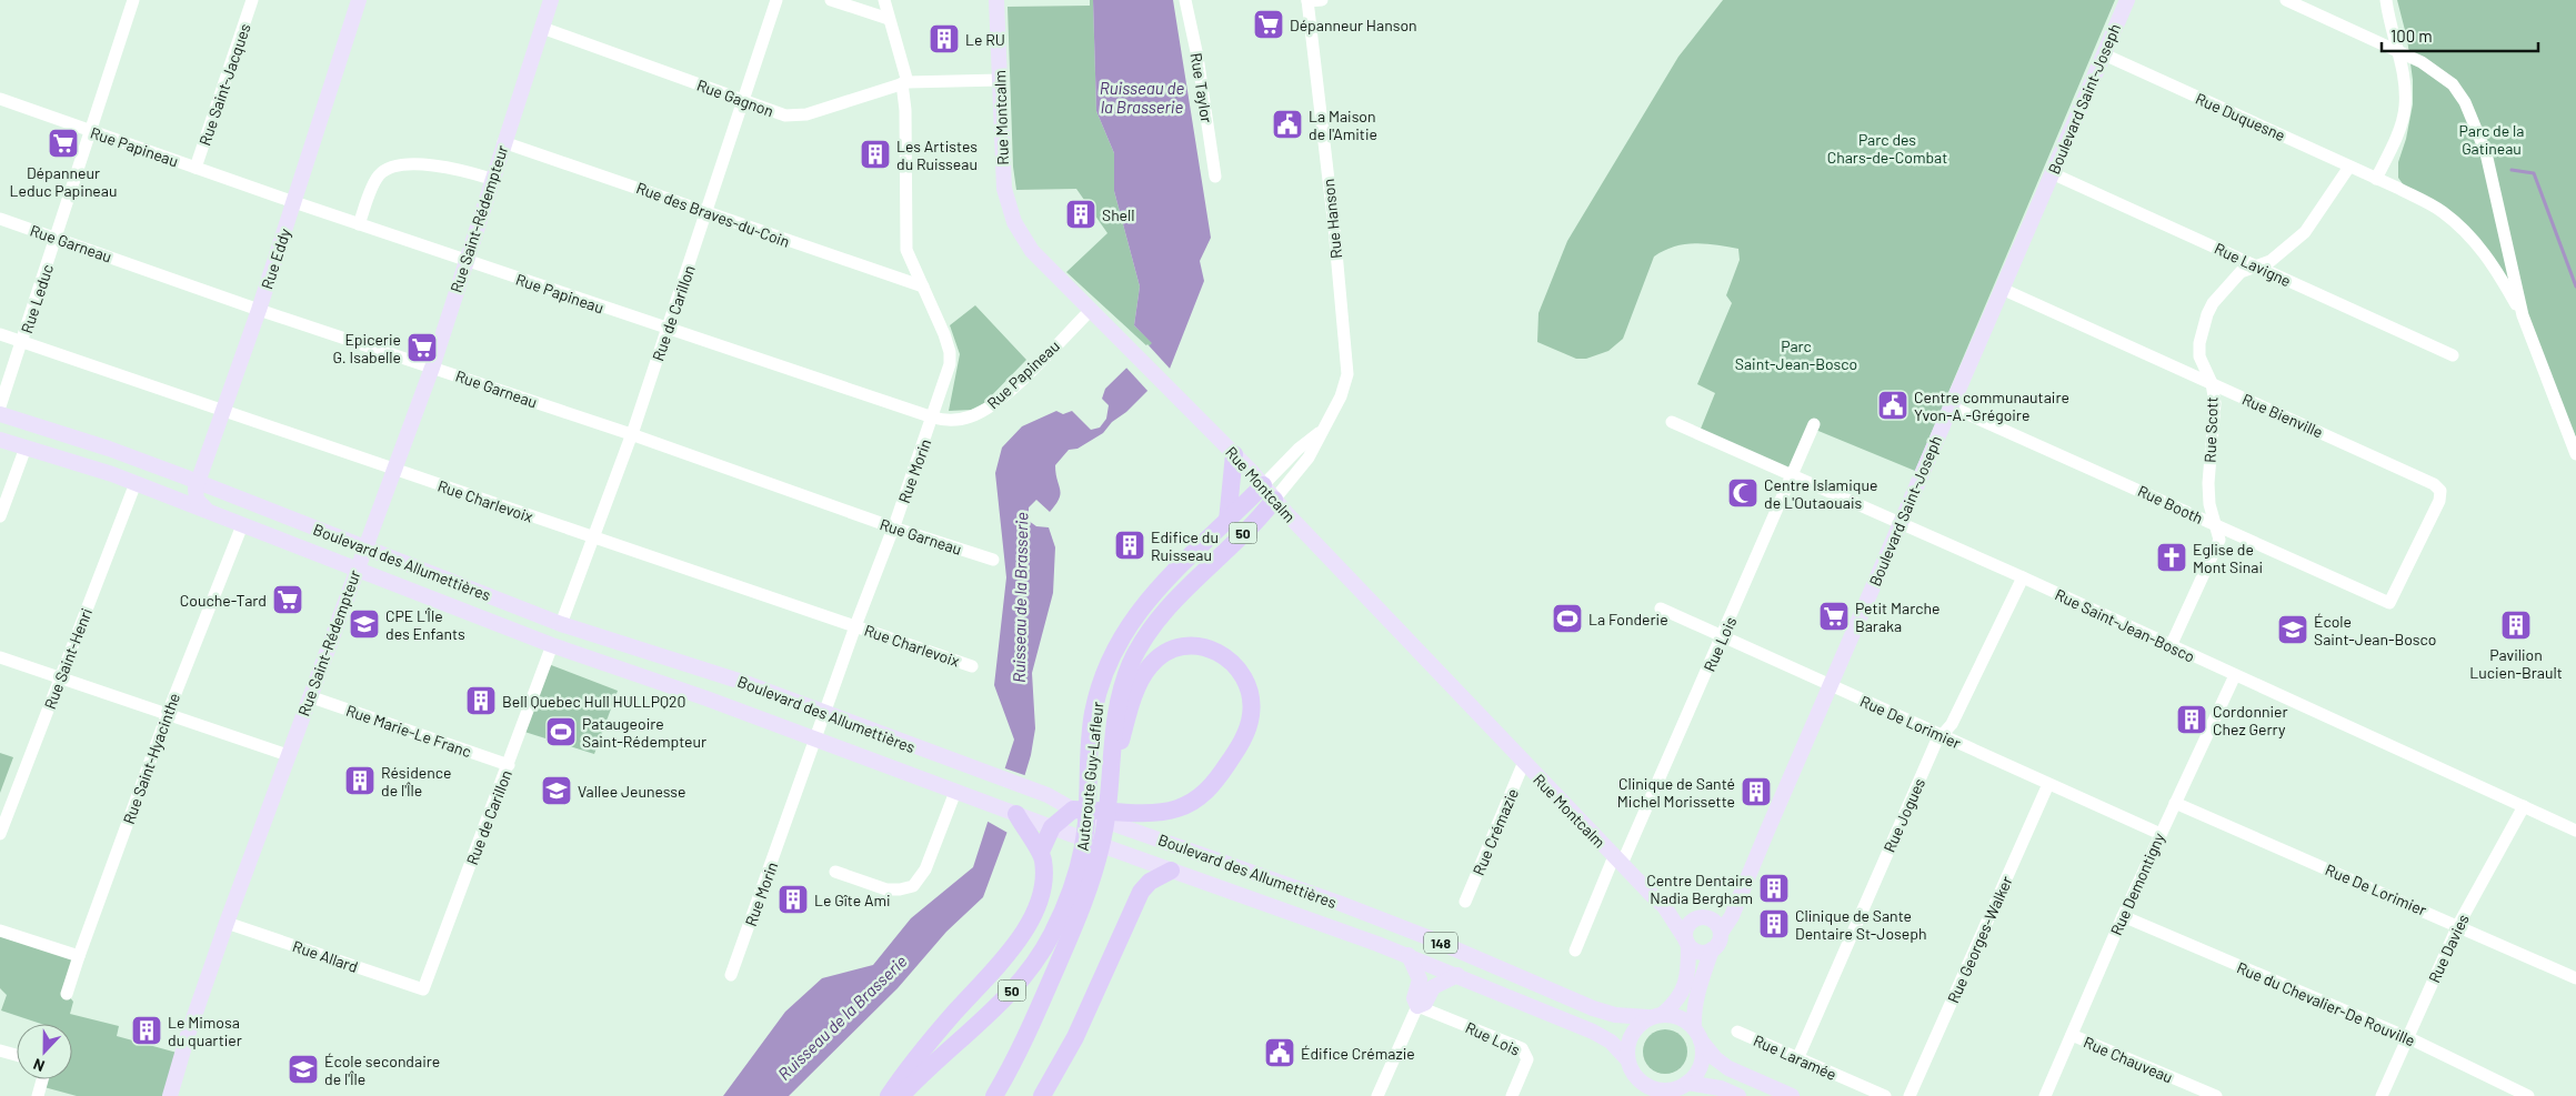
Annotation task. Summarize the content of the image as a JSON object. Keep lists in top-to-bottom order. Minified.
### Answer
{"streets":{"highway":["50","Autoroute Guy-Lafleur"],"main road":["Boulevard Saint-Joseph","Rue Montcalm","Rue Saint-Rédempteur","Rue Eddy","Boulevard des Allumettières","148"],"street":["Rue Saint-Jacques","Rue Taylor","Rue Gagnon","Rue Duquesne","Rue Papineau","Rue des Braves-du-Coin","Rue Hanson","Rue Garneau","Rue Lavigne","Rue Leduc","Rue de Carillon","Rue Bienville","Rue Scott","Rue Morin","Rue Charlevoix","Rue Booth","Rue Saint-Jean-Bosco","Rue Lois","Rue Saint-Henri","Rue De Lorimier","Rue Marie-Le Franc","Rue Saint-Hyacinthe","Rue Jogues","Rue Crémazie","Rue Demontigny","Rue Georges-Walker","Rue Davies","Rue Allard","Rue du Chevalier-De Rouville","Rue Laramée","Rue Chauveau"]},"crossings":[["Rue Saint-Jacques","Rue Papineau"],["Rue Gagnon","Rue Montcalm"],["Rue Gagnon","Rue Saint-Rédempteur"],["Rue Gagnon","Rue de Carillon"],["Rue Gagnon","Rue Morin"],["Boulevard Saint-Joseph","Rue Duquesne"],["Boulevard Saint-Joseph","Rue Montcalm"],["Boulevard Saint-Joseph","Rue Lavigne"],["Boulevard Saint-Joseph","Rue Bienville"],["Boulevard Saint-Joseph","Rue Booth"],["Boulevard Saint-Joseph","Rue Saint-Jean-Bosco"],["Boulevard Saint-Joseph","Rue De Lorimier"],["Rue Duquesne","Rue Scott"],["Rue Montcalm","Rue Papineau"],["Rue Montcalm","Rue Hanson"],["Rue Montcalm","Rue Lois"],["Rue Montcalm","Autoroute Guy-Lafleur"],["Rue Montcalm","Rue Crémazie"],["Rue Papineau","Rue Saint-Rédempteur"],["Rue Papineau","Rue Eddy"],["Rue Papineau","Rue Leduc"],["Rue Papineau","Rue de Carillon"],["Rue Papineau","Rue Morin"],["Rue des Braves-du-Coin","Rue Saint-Rédempteur"],["Rue des Braves-du-Coin","Rue de Carillon"],["Rue des Braves-du-Coin","Rue Morin"],["Rue Saint-Rédempteur","Rue Garneau"],["Rue Saint-Rédempteur","Rue Charlevoix"],["Rue Saint-Rédempteur","Boulevard des Allumettières"],["Rue Saint-Rédempteur","Rue Marie-Le Franc"],["Rue Saint-Rédempteur","Rue Allard"],["Rue Hanson","Autoroute Guy-Lafleur"],["Rue Garneau","Rue Eddy"],["Rue Garneau","Rue Leduc"],["Rue Garneau","Rue de Carillon"],["Rue Garneau","Rue Morin"],["Rue Eddy","Rue Charlevoix"],["Rue Eddy","Boulevard des Allumettières"],["Rue Lavigne","Rue Scott"],["Rue Leduc","Rue Charlevoix"],["Rue de Carillon","Rue Charlevoix"],["Rue de Carillon","Boulevard des Allumettières"],["Rue de Carillon","Rue Marie-Le Franc"],["Rue de Carillon","Rue Allard"],["Rue Bienville","Rue Scott"],["Rue Bienville","Rue Booth"],["Rue Scott","Rue Booth"],["Rue Scott","Rue Saint-Jean-Bosco"],["Rue Morin","Rue Charlevoix"],["Rue Morin","Boulevard des Allumettières"],["Boulevard des Allumettières","Rue Saint-Henri"],["Boulevard des Allumettières","Rue Saint-Hyacinthe"],["Rue Saint-Jean-Bosco","Rue Lois"],["Rue Saint-Jean-Bosco","Rue Jogues"],["Rue Saint-Jean-Bosco","Rue Demontigny"],["Rue Saint-Jean-Bosco","Rue Davies"],["Rue Lois","Rue De Lorimier"],["Rue De Lorimier","Rue Jogues"],["Rue De Lorimier","Rue Demontigny"],["Rue De Lorimier","Rue Georges-Walker"],["Rue De Lorimier","Rue Davies"],["Rue Jogues","Rue Laramée"],["Rue Demontigny","Rue du Chevalier-De Rouville"],["Rue Demontigny","Rue Chauveau"],["Rue Davies","Rue du Chevalier-De Rouville"]],"water":["Ruisseau de la Brasserie"],"parks":["Parc de la Gatineau","Parc des Chars-de-Combat","Parc Saint-Jean-Bosco"],"places":{"supermarket":["Dépanneur Hanson","Dépanneur Leduc Papineau","Epicerie G. Isabelle","Couche-Tard","Petit Marche Baraka"],"building":["Le RU","Les Artistes du Ruisseau","Shell","Edifice du Ruisseau","Pavilion Lucien-Brault","Bell Quebec Hull HULLPQ20","Cordonnier Chez Gerry","Résidence de l'Île","Clinique de Santé Michel Morissette","Centre Dentaire Nadia Bergham","Le Gîte Ami","Clinique de Sante Dentaire St-Joseph","Le Mimosa du quartier"],"public building":["La Maison de l'Amitie","Centre communautaire Yvon-A.-Grégoire","Édifice Crémazie"],"mosque":["Centre Islamique de L'Outaouais"],"church":["Eglise de Mont Sinai"],"sports":["La Fonderie","Pataugeoire Saint-Rédempteur"],"school or university":["CPE L'Île des Enfants","École Saint-Jean-Bosco","Vallee Jeunesse","École secondaire de l'Île"]},"scale_bar":"100 m","north":"bottom"}
